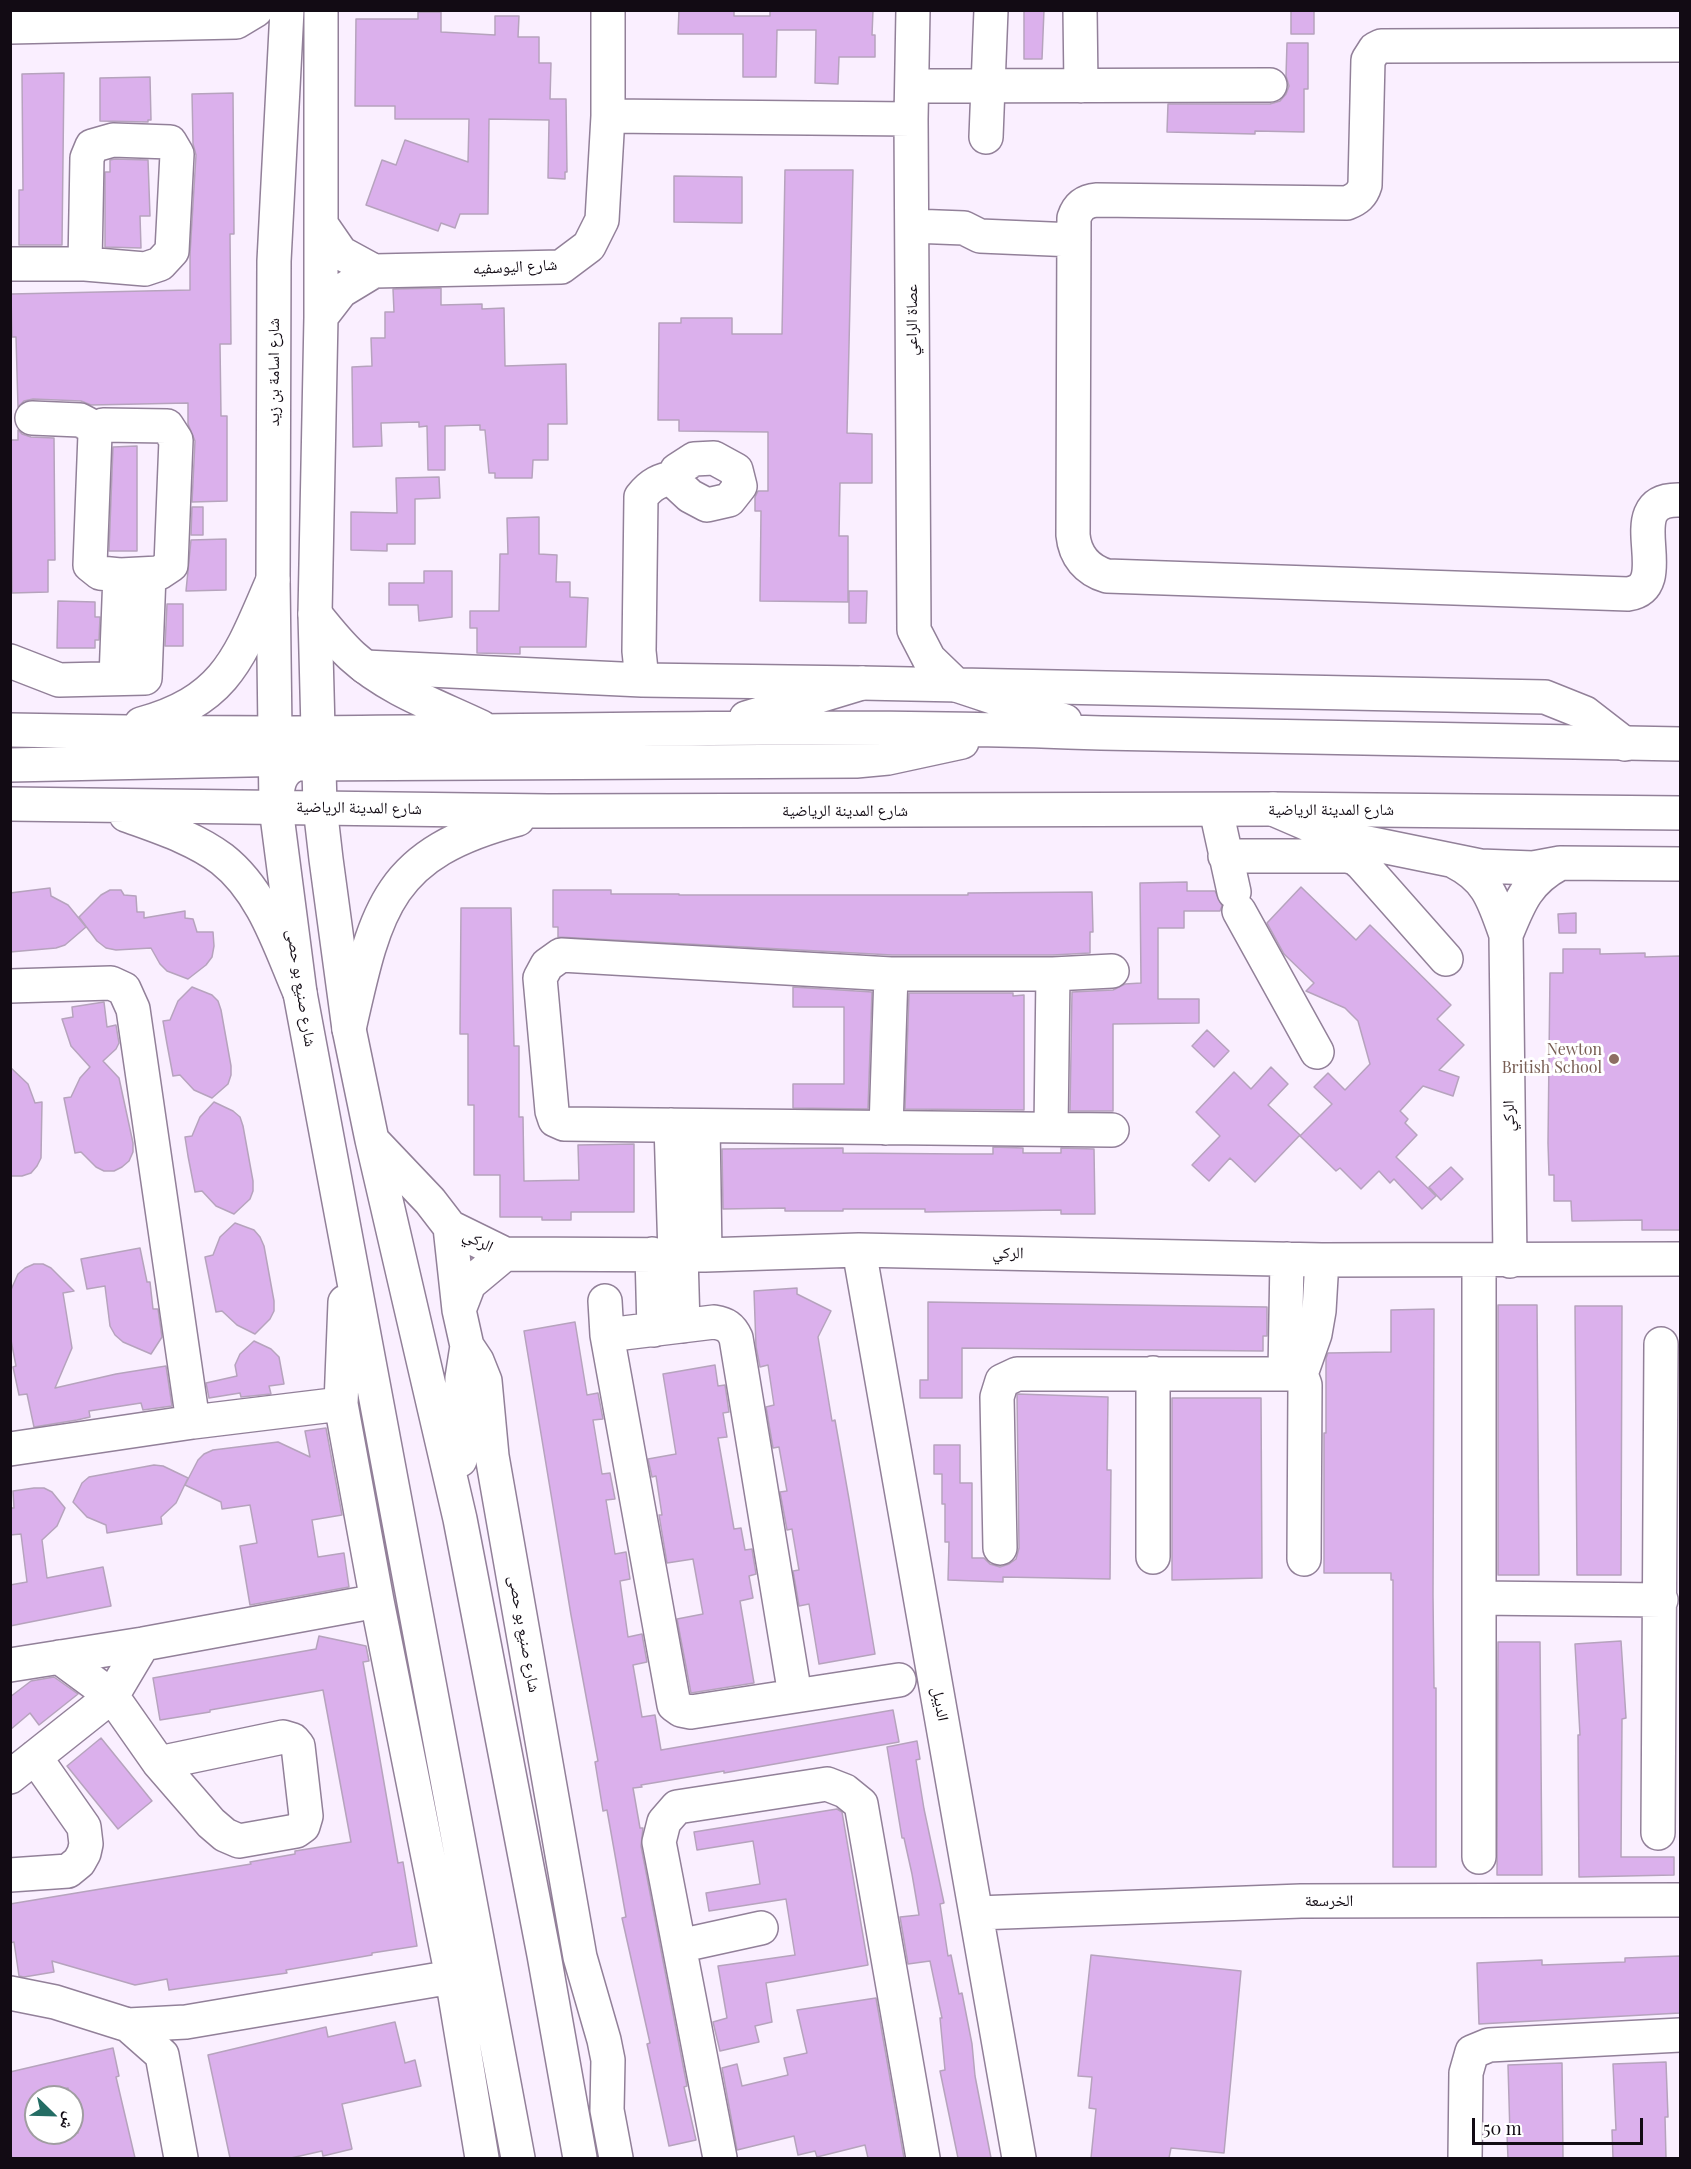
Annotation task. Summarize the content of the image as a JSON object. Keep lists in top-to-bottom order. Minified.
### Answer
{"streets":{"street":["شارع اليوسفيه","عصاة الراعي","شارع اسامة بن زيد","شارع المدينة الرياضية","شارع صنيع بو حصى","الركي","الديبل","الخرسعة"]},"crossings":[["شارع اسامة بن زيد","شارع صنيع بو حصى"],["شارع المدينة الرياضية","شارع صنيع بو حصى"],["شارع المدينة الرياضية","الركي"],["شارع صنيع بو حصى","الركي"],["الركي","الديبل"],["الديبل","الخرسعة"]],"places":["Newton British School"],"scale_bar":"50 m","north":"bottom right"}
